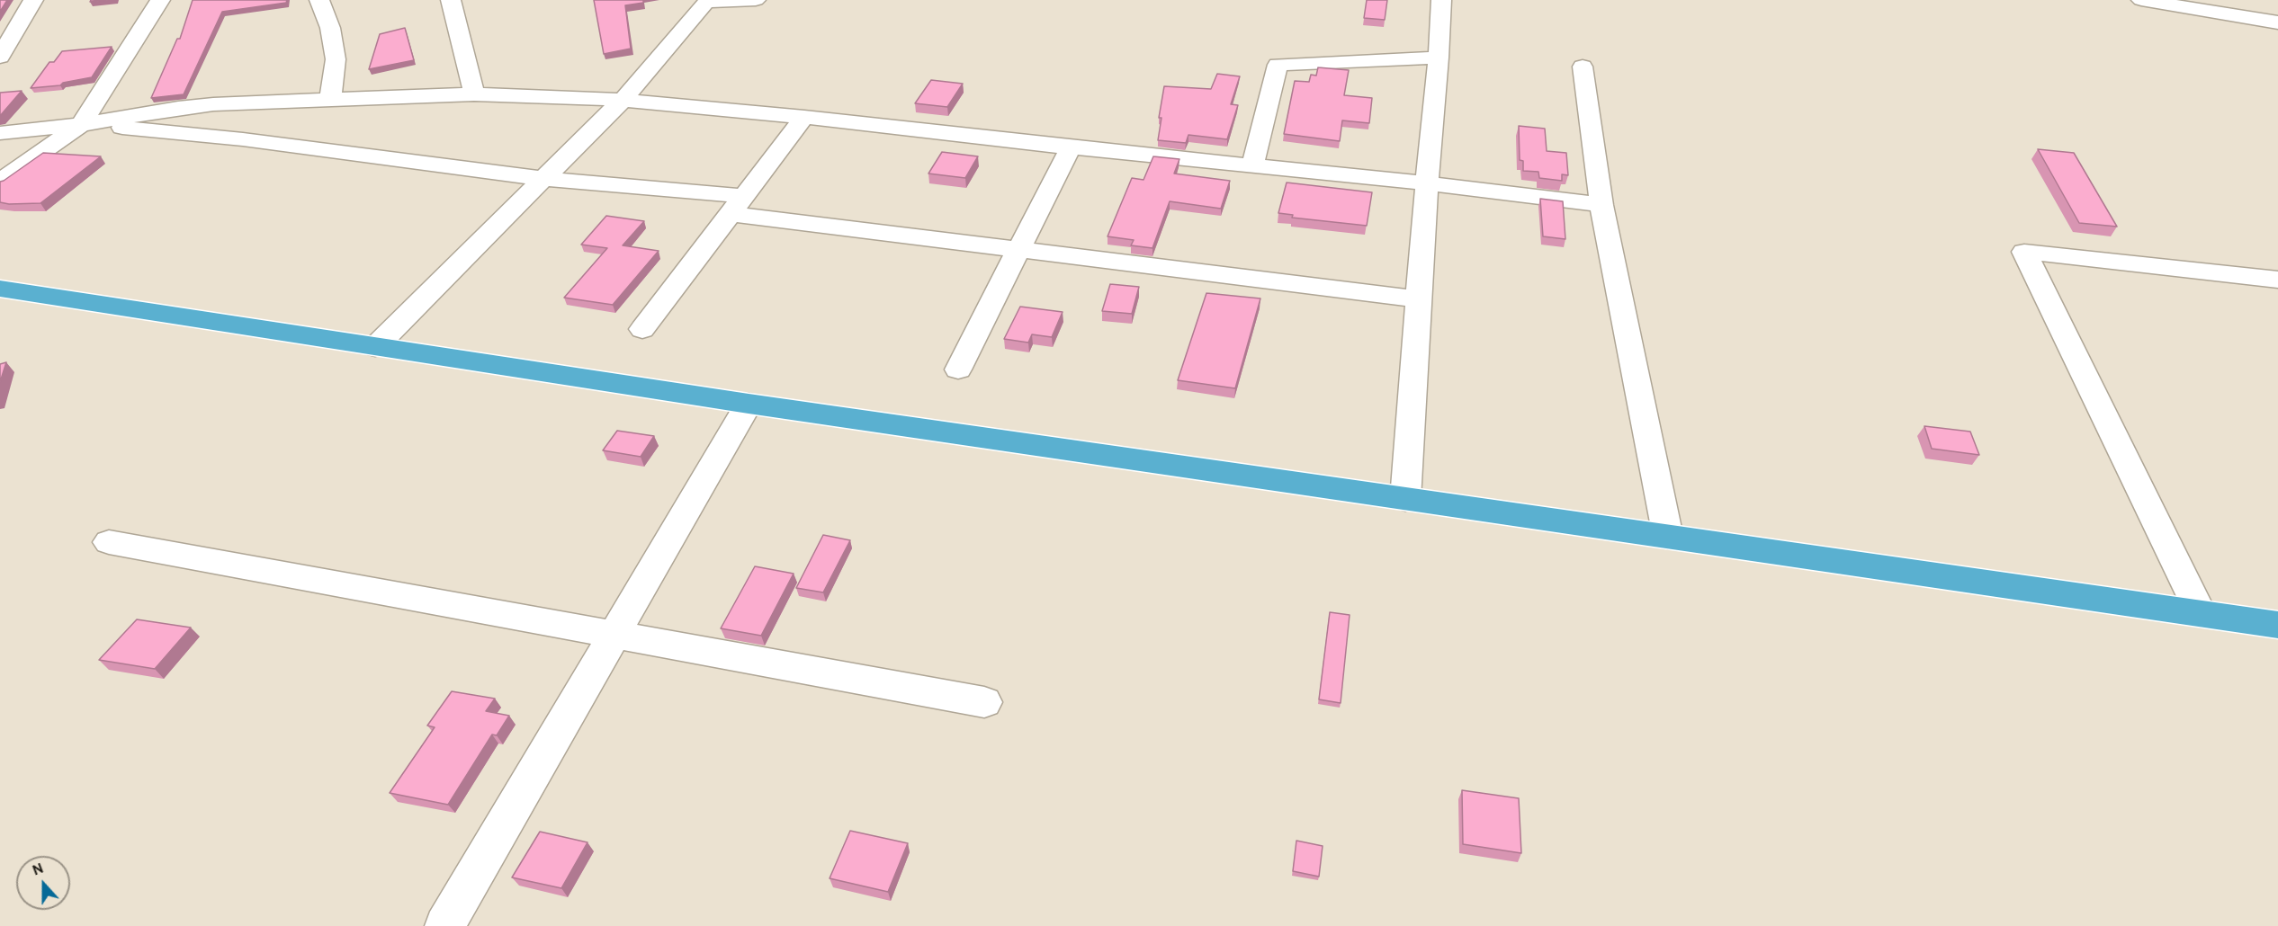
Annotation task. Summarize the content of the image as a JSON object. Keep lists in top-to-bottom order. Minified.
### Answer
{"north":"top"}
